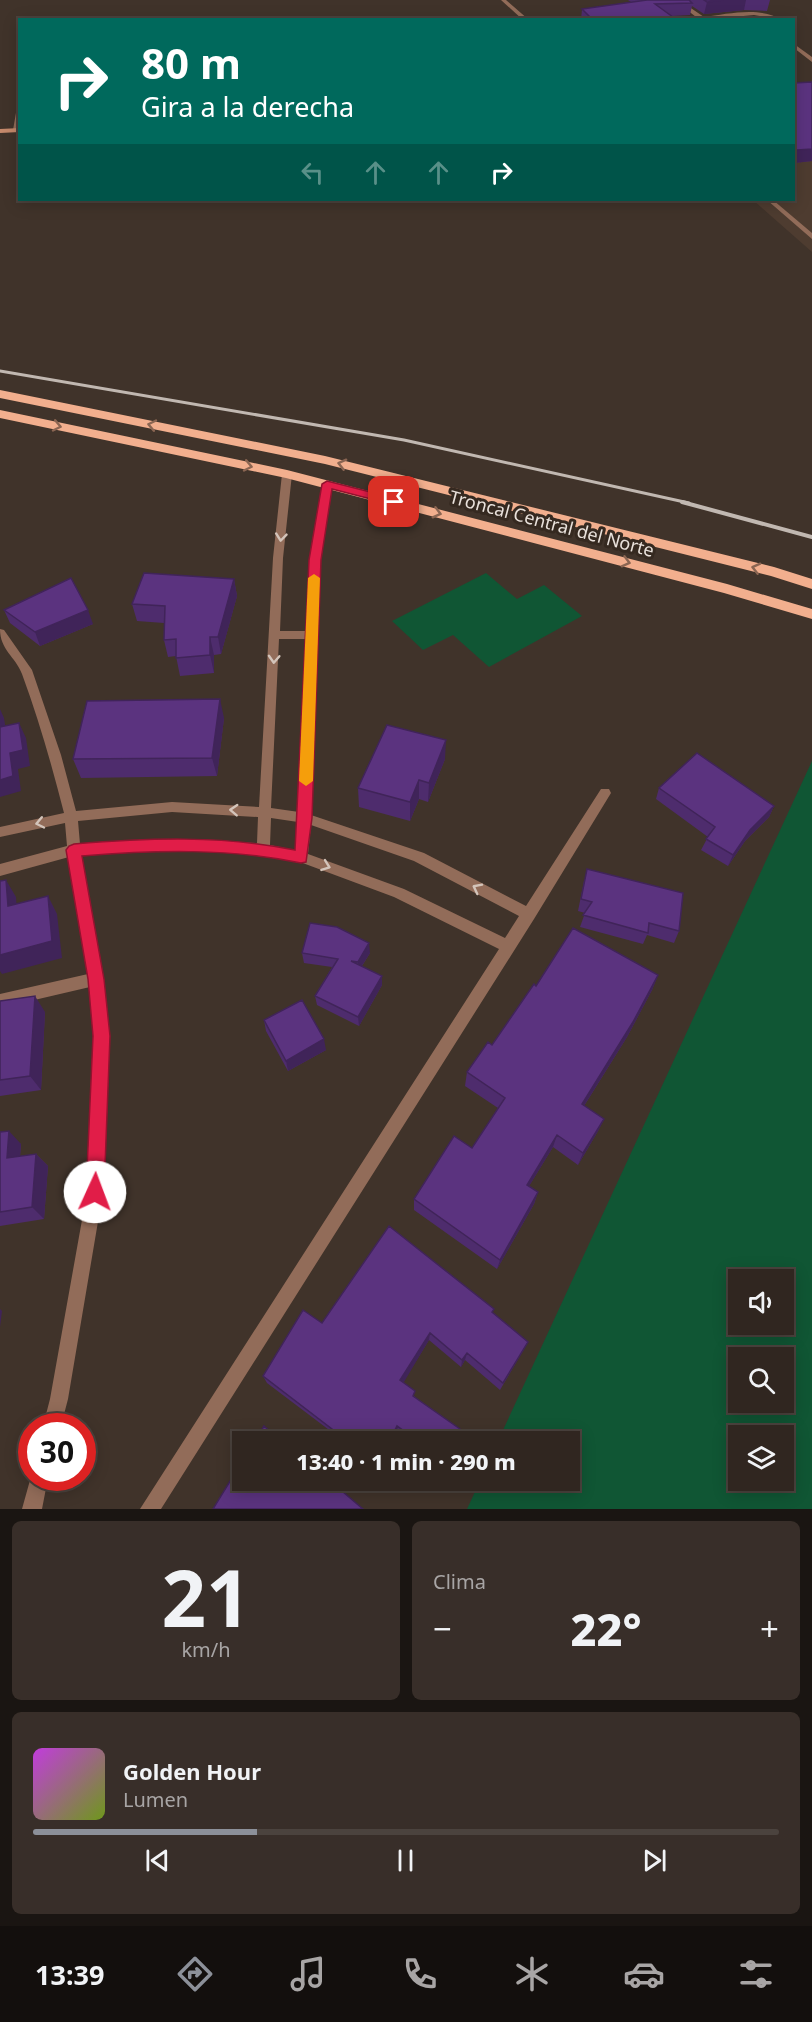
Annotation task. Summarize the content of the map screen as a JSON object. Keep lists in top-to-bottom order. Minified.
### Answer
{"streets":{"highway":["Troncal Central del Norte"]},"page":{"turn":["80 m","Gira a la derecha"],"limit":"30","trip":"13:40 · 1 min · 290 m","tile":[["21","km/h"],"Clima"],"heat":["−","22°","+"],"song":["Golden Hour","Lumen"],"tabs":"13:39"}}
